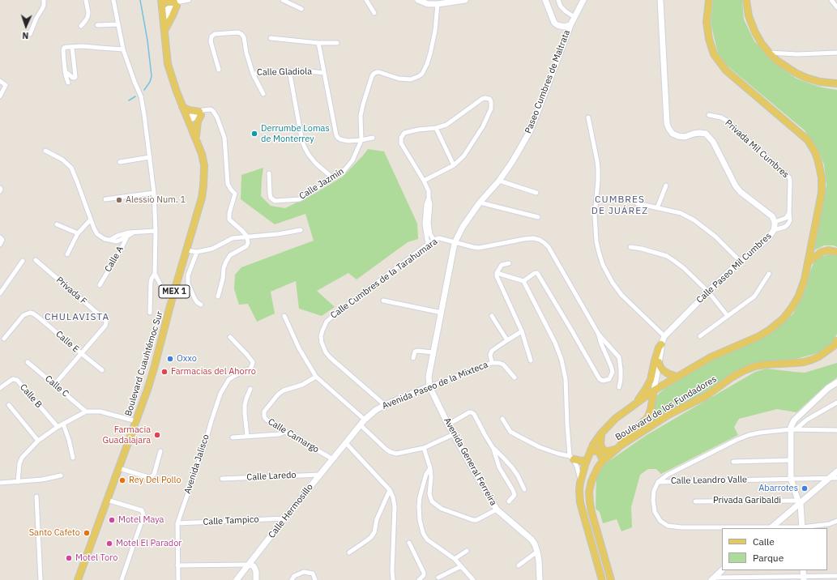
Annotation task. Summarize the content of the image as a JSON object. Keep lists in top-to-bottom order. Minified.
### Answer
{"streets":{"main road":["MEX 1","Boulevard Cuauhtémoc Sur","Boulevard de los Fundadores"],"street":["Calle Gladiola","Paseo Cumbres de Maltrata","Privada Mil Cumbres","Calle Jazmín","Calle A","Calle Paseo Mil Cumbres","Calle Cumbres de la Tarahumara","Privada F","Calle E","Avenida Paseo de la Mixteca","Calle C","Calle B","Calle Camargo","Avenida General Ferreira","Avenida Jalisco","Calle Laredo","Calle Leandro Valle","Privada Garibaldi","Calle Hermosillo","Calle Tampico"]},"crossings":[["Paseo Cumbres de Maltrata","Calle Cumbres de la Tarahumara"],["Paseo Cumbres de Maltrata","Avenida Paseo de la Mixteca"],["Paseo Cumbres de Maltrata","Avenida General Ferreira"],["Privada Mil Cumbres","Calle Paseo Mil Cumbres"],["Calle Paseo Mil Cumbres","Boulevard de los Fundadores"],["Calle Cumbres de la Tarahumara","Avenida Paseo de la Mixteca"],["Privada F","Calle E"],["Avenida Paseo de la Mixteca","Avenida General Ferreira"],["Avenida Paseo de la Mixteca","Calle Hermosillo"],["Calle Camargo","Calle Hermosillo"],["Avenida Jalisco","Calle Tampico"],["Calle Laredo","Calle Hermosillo"],["Calle Hermosillo","Calle Tampico"]],"districts":["CUMBRES DE JUÁREZ","CHULAVISTA"],"places":["Derrumbe Lomas de Monterrey","Alessio Num. 1","Oxxo","Farmacias del Ahorro","Farmacia Guadalajara","Rey Del Pollo","Abarrotes","Motel Maya","Santo Cafeto","Motel El Parador","Motel Toro"],"legend":["Calle","Parque"],"north":"bottom"}
